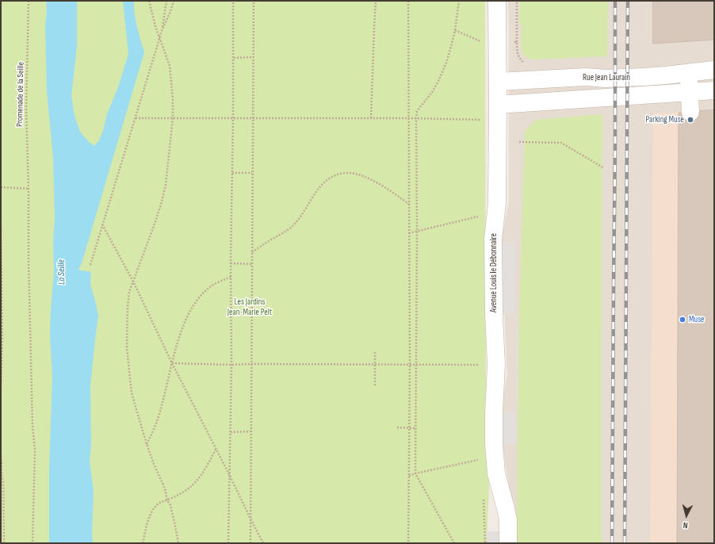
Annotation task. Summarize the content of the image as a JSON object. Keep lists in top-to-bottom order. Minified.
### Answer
{"streets":{"street":["Rue Jean Laurain","Avenue Louis le Débonnaire"],"path":["Promenade de la Seille"]},"crossings":[["Rue Jean Laurain","Avenue Louis le Débonnaire"]],"water":["La Seille"],"parks":["Les Jardins Jean-Marie Pelt"],"places":["Parking Muse","Muse"],"north":"bottom"}
